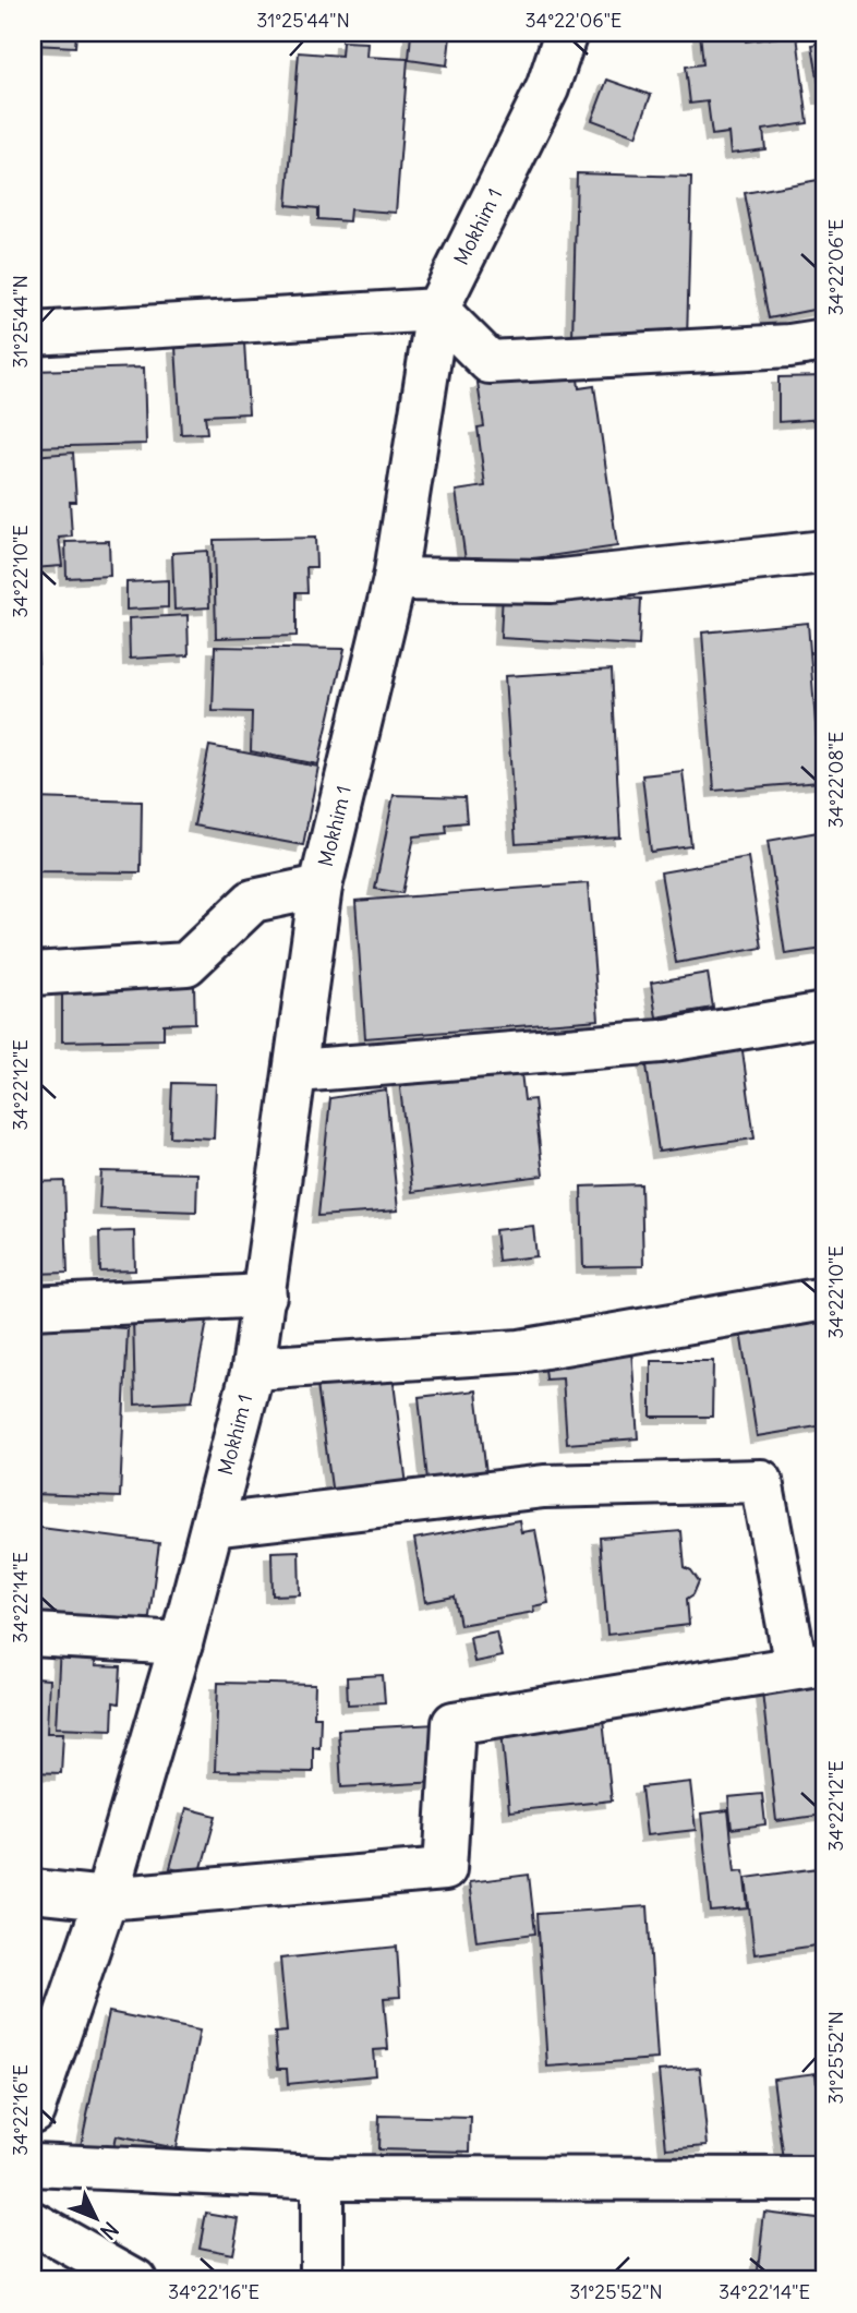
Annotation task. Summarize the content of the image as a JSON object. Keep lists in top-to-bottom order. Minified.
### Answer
{"streets":{"street":["Mokhim 1"]},"north":"bottom right","coordinates":["31°25'44\"N","34°22'06\"E","34°22'10\"E","34°22'08\"E","34°22'12\"E","34°22'14\"E","31°25'52\"N","34°22'16\"E"]}
